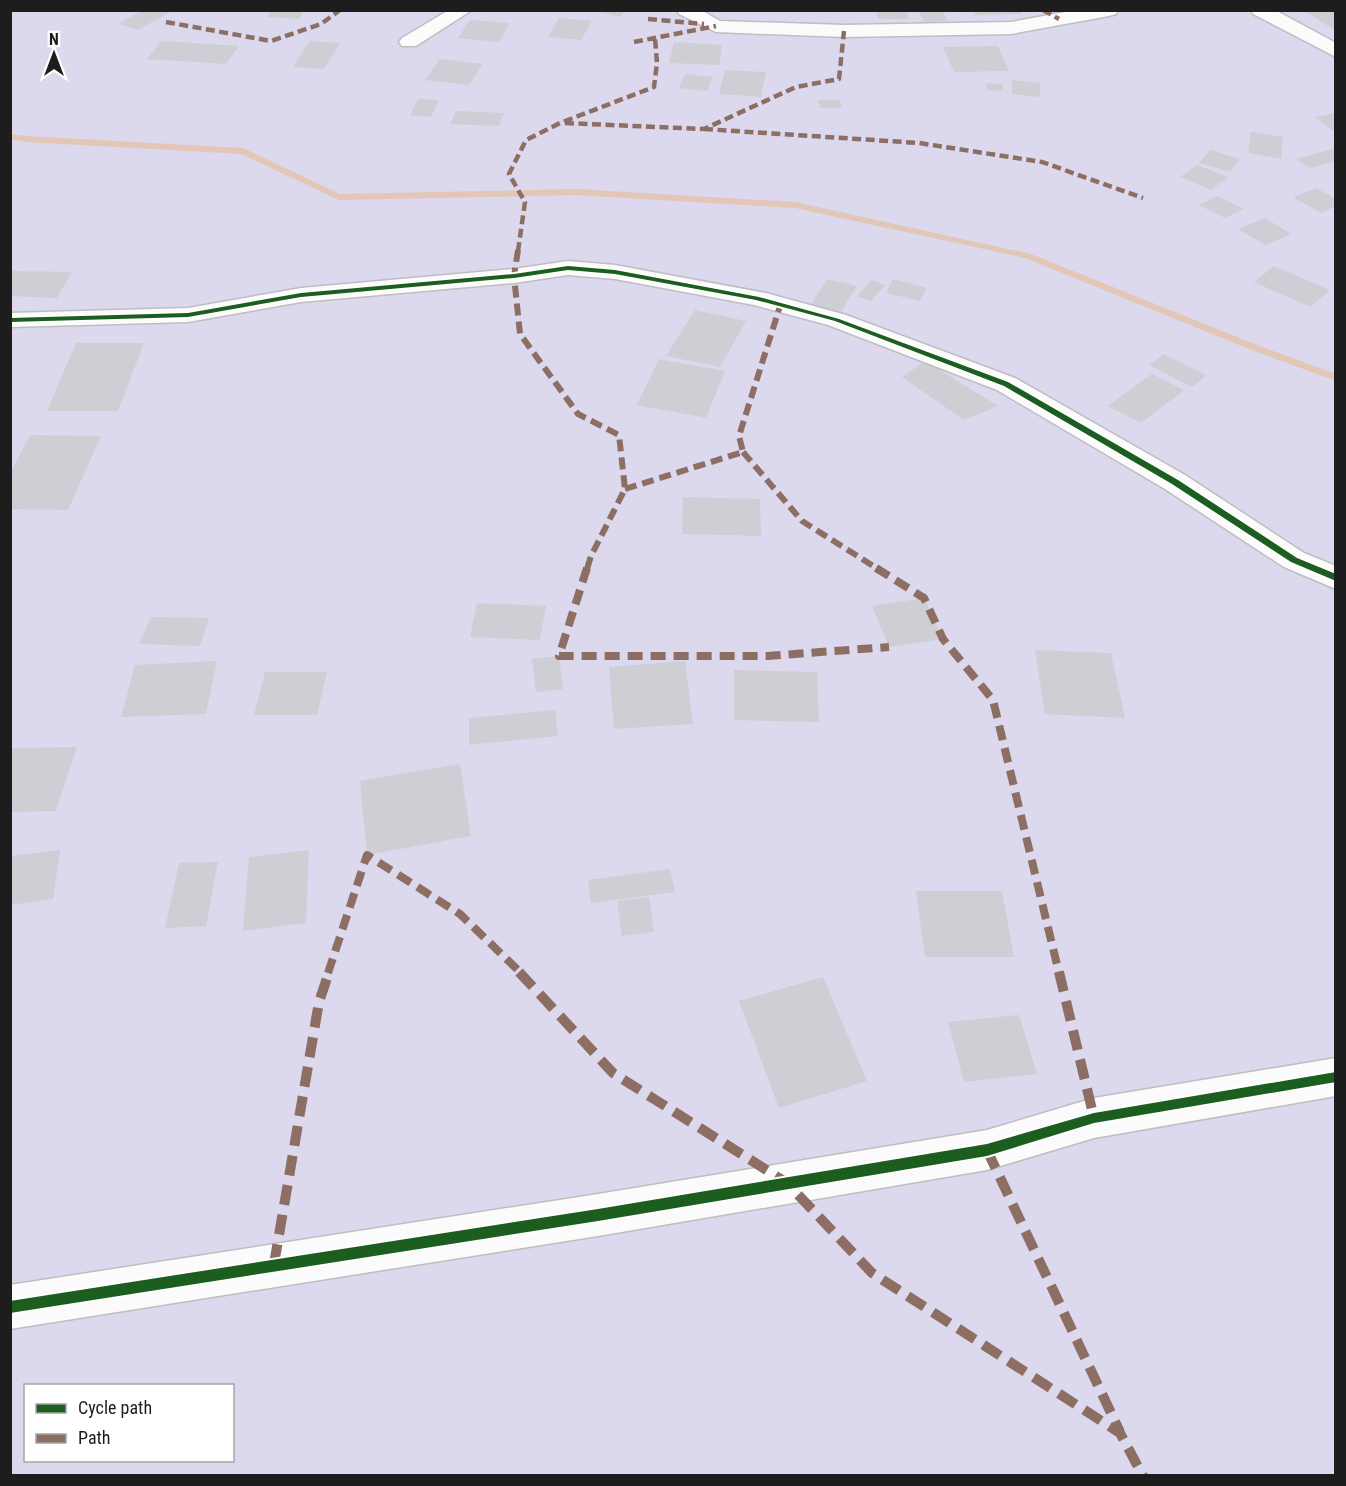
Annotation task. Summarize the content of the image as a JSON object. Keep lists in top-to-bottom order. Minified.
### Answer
{"legend":["Cycle path","Path"],"north":"top"}
